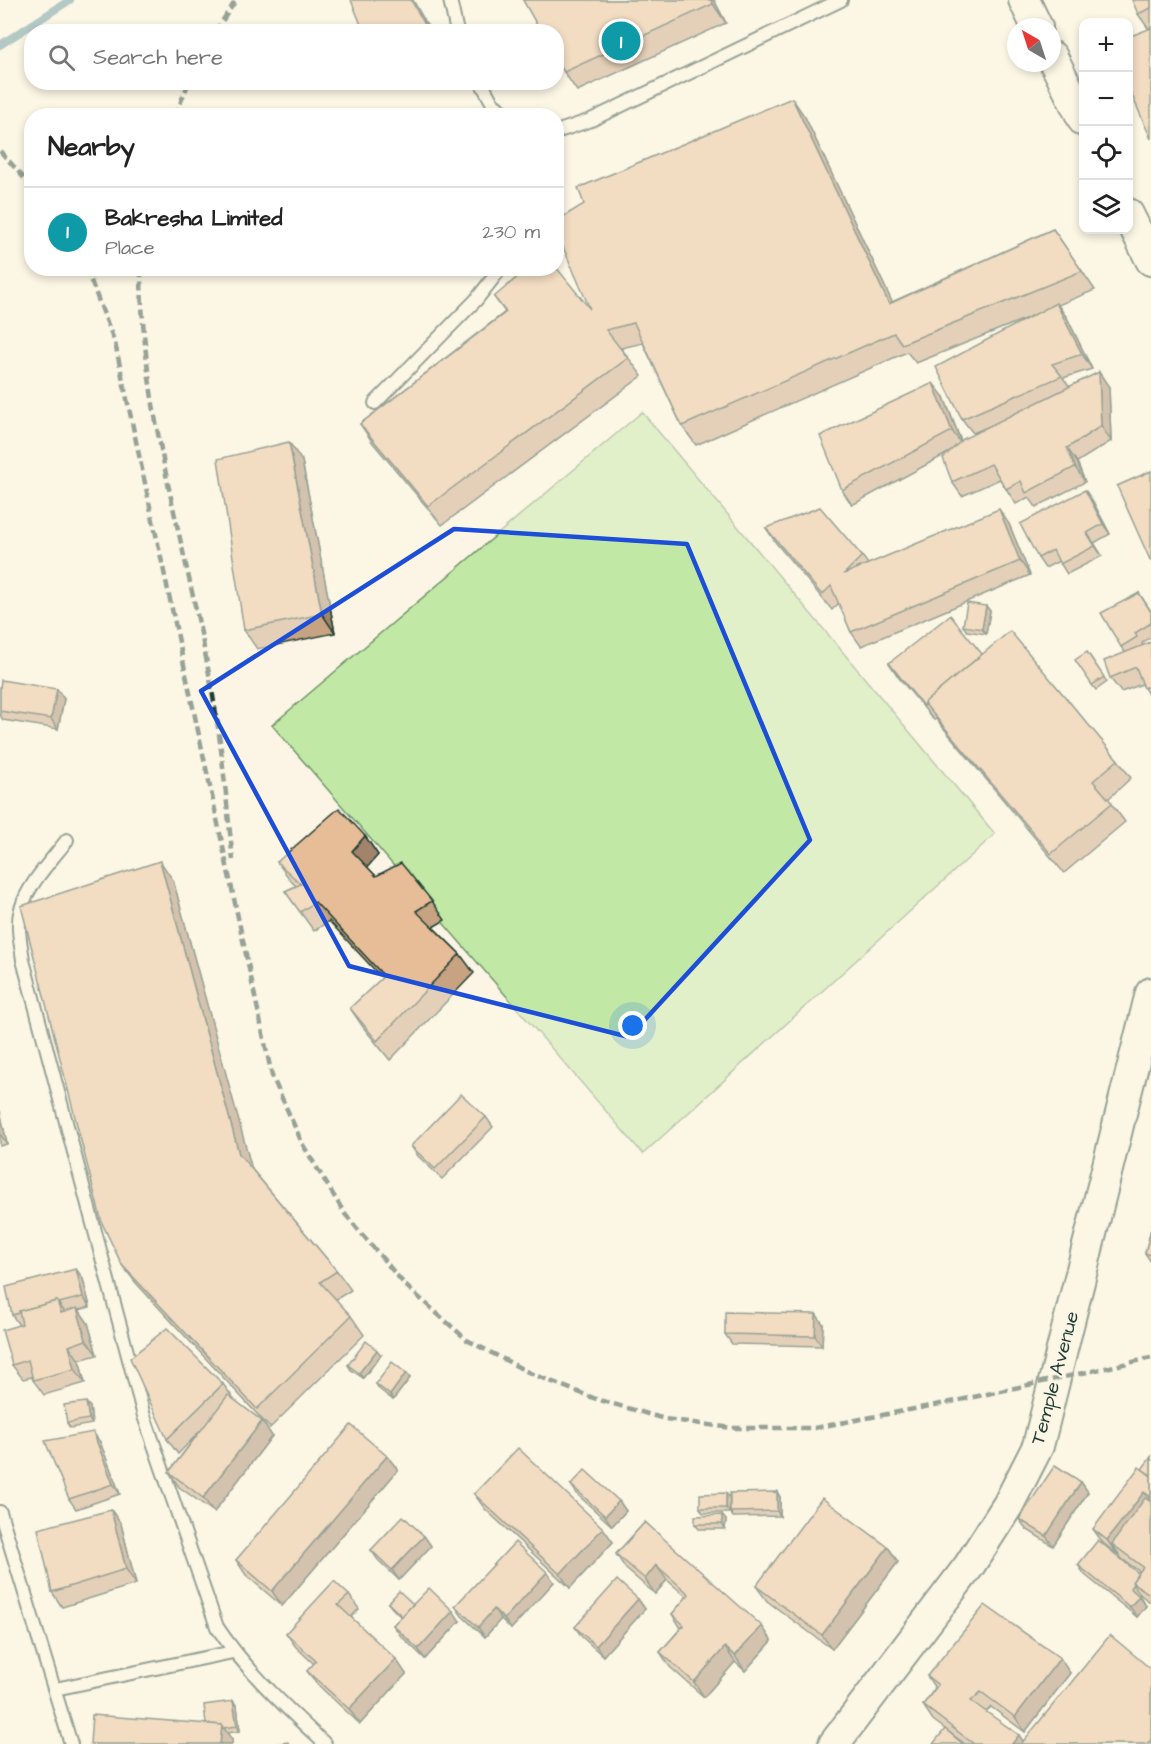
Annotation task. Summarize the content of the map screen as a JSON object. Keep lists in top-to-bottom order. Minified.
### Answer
{"streets":{"street":["Temple Avenue"]},"north":"top left","page":{"map_buttons":["+","−"],"pins":"1","search":"Search here","heading":"Nearby","list":[{"mark":"1","name":"Bakresha Limited","note":"Place","value":"230 m"}]}}
